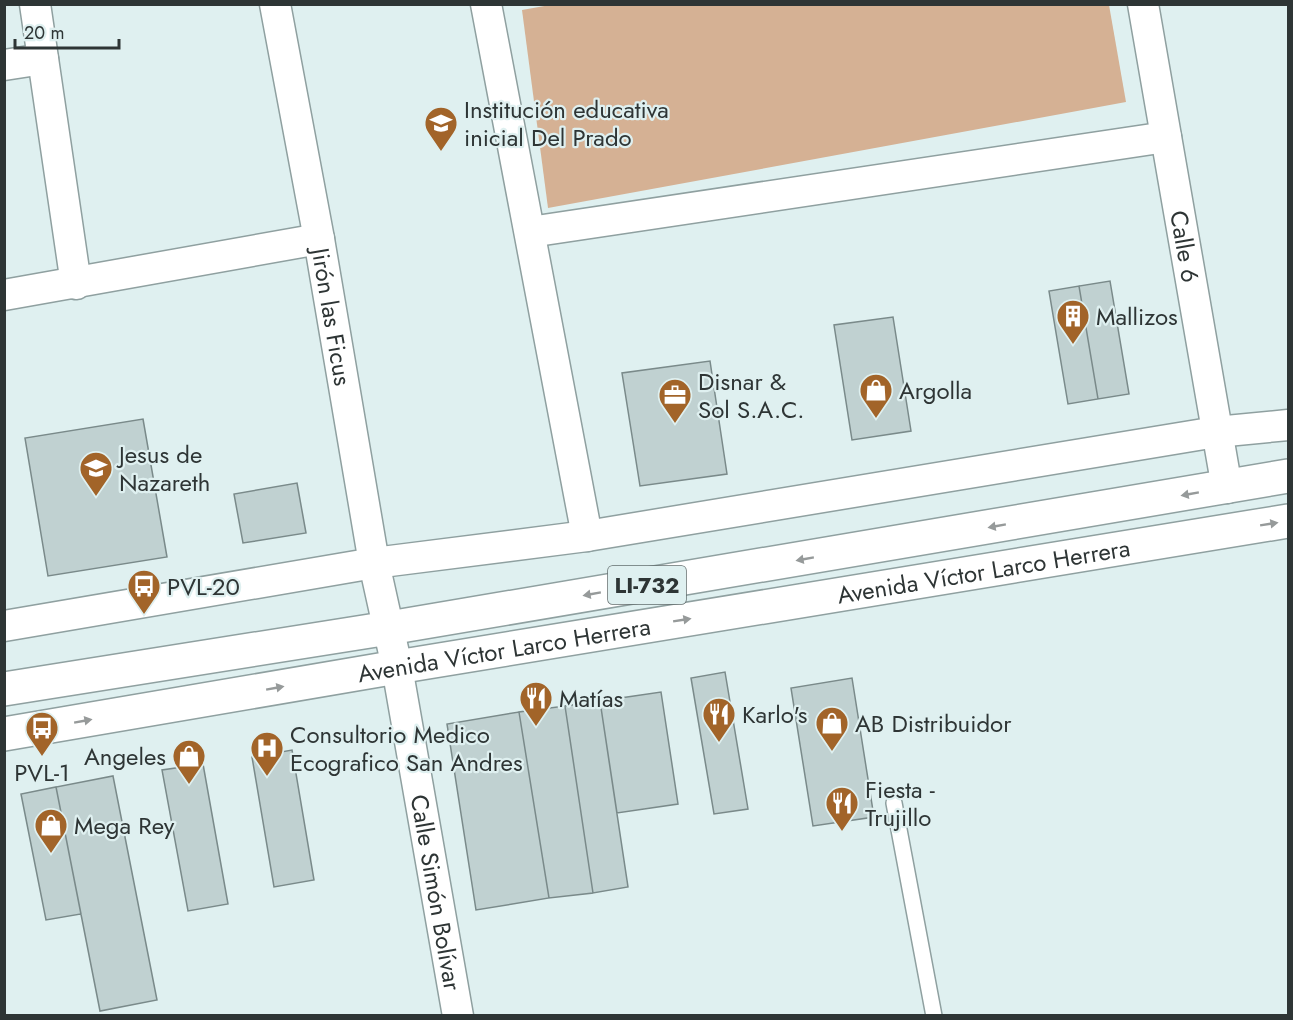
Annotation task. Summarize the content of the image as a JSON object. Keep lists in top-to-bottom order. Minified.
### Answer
{"streets":{"main road":["Avenida Víctor Larco Herrera","LI-732"],"street":["Calle 6","Jirón las Ficus","Calle Simón Bolívar"]},"crossings":[["Calle 6","Avenida Víctor Larco Herrera"],["Jirón las Ficus","Avenida Víctor Larco Herrera"],["Jirón las Ficus","Calle Simón Bolívar"],["Avenida Víctor Larco Herrera","Calle Simón Bolívar"]],"places":{"school or university":["Institución educativa inicial Del Prado","Jesus de Nazareth"],"building":["Mallizos"],"shop":["Argolla","AB Distribuidor","Angeles","Mega Rey"],"office":["Disnar & Sol S.A.C."],"bus stop":["PVL-20","PVL-1"],"restaurant":["Matías","Karlo's","Fiesta - Trujillo"],"hospital":["Consultorio Medico Ecografico San Andres"]},"scale_bar":"20 m"}
